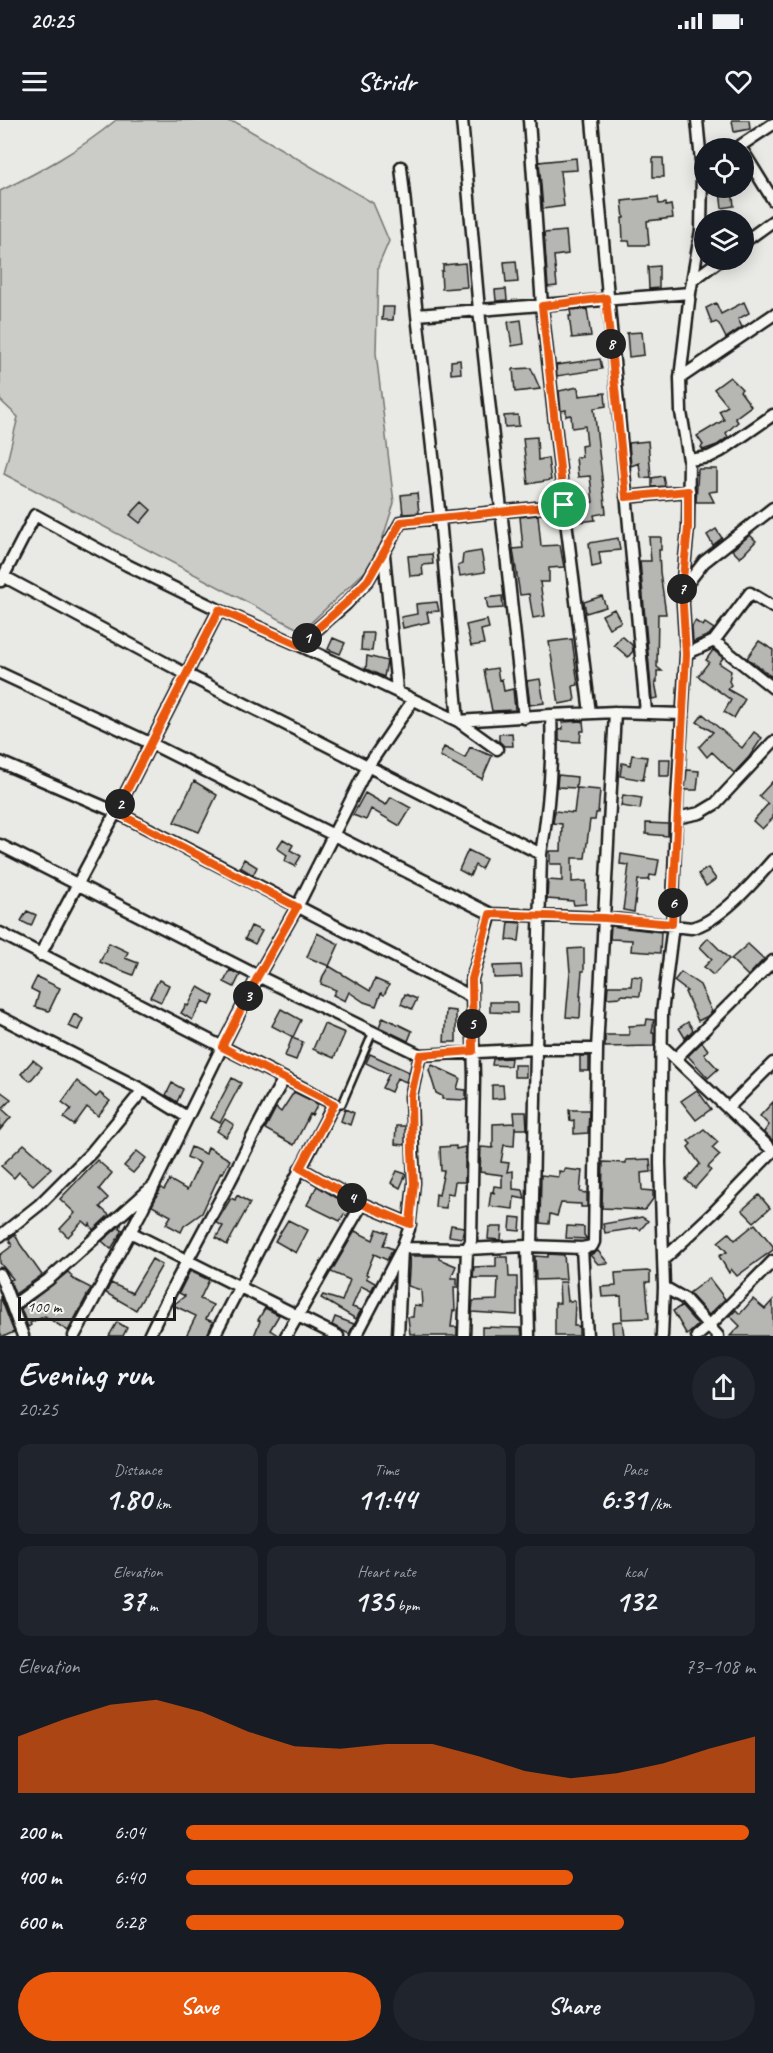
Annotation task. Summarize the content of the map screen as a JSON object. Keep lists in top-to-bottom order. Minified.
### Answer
{"scale_bar":"100 m","page":{"status":"20:25","header":"Stridr","pins":["8","7","1","2","6","3","5","4"],"scale":"100 m","heading":["Evening run","20:25"],"stats":[["Distance","1.80 km"],["Time","11:44"],["Pace","6:31 /km"],["Elevation","37 m"],["Heart rate","135 bpm"],["kcal","132"]],"chart":["Elevation","73–108 m"],"list":[{"name":"200 m","note":"6:04"},{"name":"400 m","note":"6:40"},{"name":"600 m","note":"6:28"}],"buttons":["Save","Share"]}}
